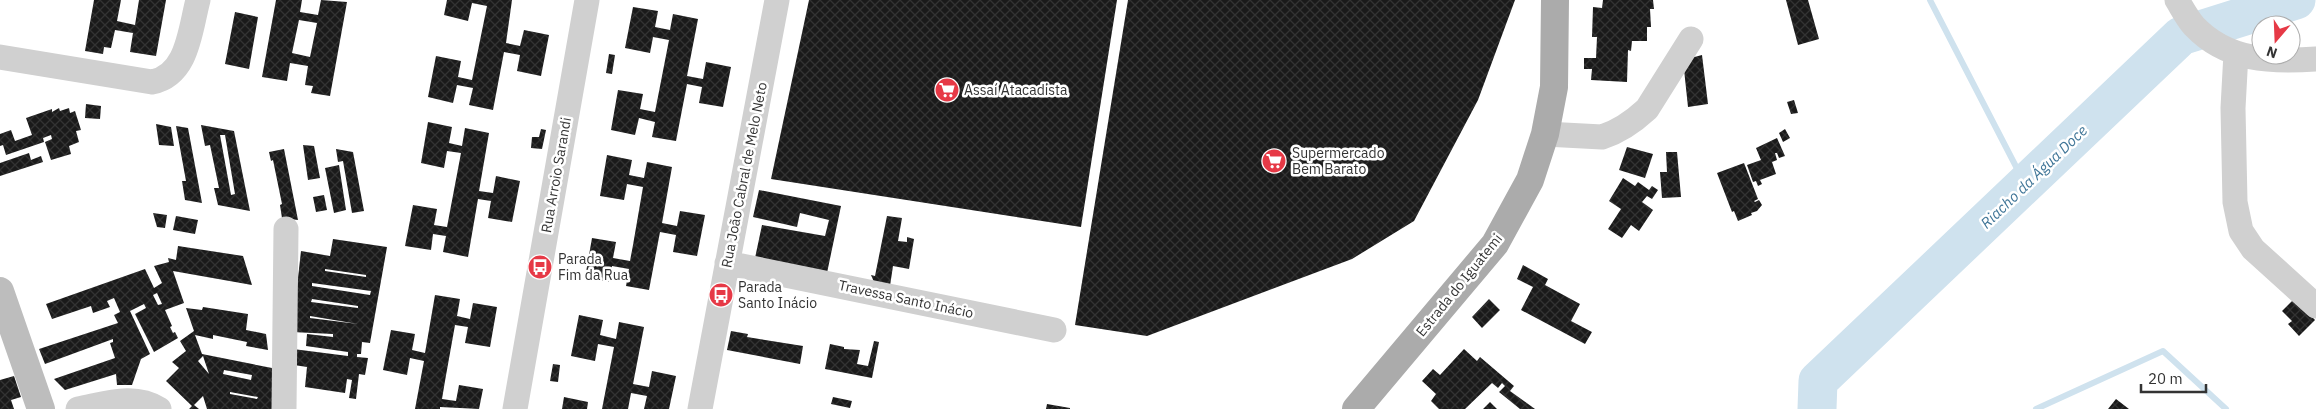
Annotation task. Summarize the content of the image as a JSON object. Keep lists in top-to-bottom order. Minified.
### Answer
{"streets":{"main road":["Estrada do Iguatemi"],"street":["Rua Arroio Sarandi","Rua João Cabral de Melo Neto","Travessa Santo Inácio"]},"crossings":[["Rua João Cabral de Melo Neto","Travessa Santo Inácio"]],"water":["Riacho da Água Doce"],"places":{"supermarket":["Assaí Atacadista","Supermercado Bem Barato"],"bus stop":["Parada Fim da Rua","Parada Santo Inácio"]},"scale_bar":"20 m","north":"bottom"}
